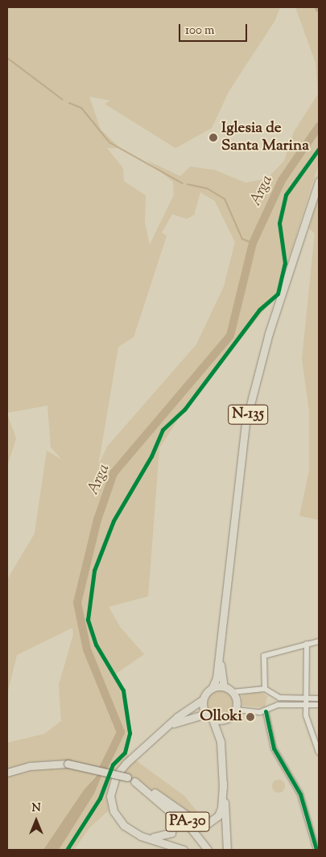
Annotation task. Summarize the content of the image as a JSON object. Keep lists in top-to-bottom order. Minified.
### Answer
{"streets":{"highway":["N-135","PA-30"]},"water":["Arga"],"places":["Iglesia de Santa Marina","Olloki"],"scale_bar":"100 m","north":"top"}
